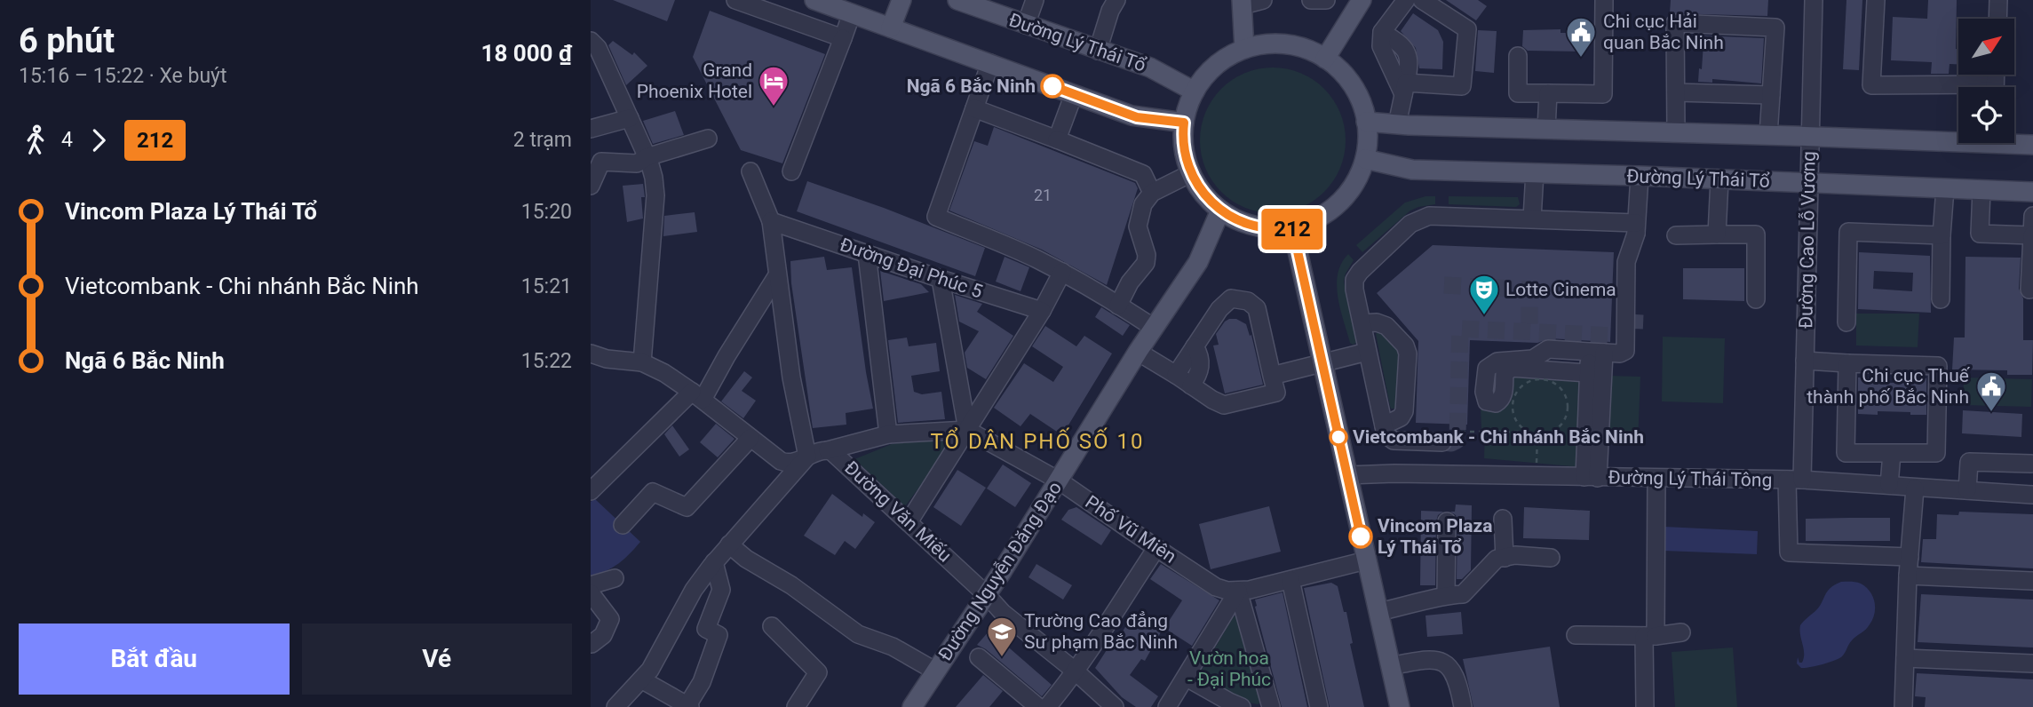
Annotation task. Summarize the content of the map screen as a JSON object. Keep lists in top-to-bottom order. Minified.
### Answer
{"streets":{"main road":["Đường Lý Thái Tổ","Đường Nguyễn Đăng Đạo"],"street":["Đường Cao Lỗ Vương","Đường Đại Phúc 5","Đường Lý Thái Tông","Đường Văn Miếu","Phố Vũ Miên"]},"crossings":[["Đường Lý Thái Tổ","Đường Cao Lỗ Vương"],["Đường Lý Thái Tổ","Đường Nguyễn Đăng Đạo"],["Đường Cao Lỗ Vương","Đường Lý Thái Tông"],["Đường Văn Miếu","Đường Nguyễn Đăng Đạo"],["Phố Vũ Miên","Đường Nguyễn Đăng Đạo"]],"districts":["TỔ DÂN PHỐ SỐ 10"],"parks":["Vườn hoa - Đại Phúc"],"places":{"public building":["Chi cục Hải quan Bắc Ninh","Chi cục Thuế thành phố Bắc Ninh"],"other":["Ngã 6 Bắc Ninh","Vietcombank - Chi nhánh Bắc Ninh","Vincom Plaza Lý Thái Tổ"],"hotel":["Grand Phoenix Hotel"],"theatre":["Lotte Cinema"],"school or university":["Trường Cao đẳng Sư phạm Bắc Ninh"]},"lines":["bus line 212"],"house_numbers":["21"],"north":"top right","page":{"heading":["6 phút","15:16 – 15:22 · Xe buýt","18 000 ₫"],"on_map":"212","legs":["4","212","2 trạm"],"list":[{"name":"Vincom Plaza Lý Thái Tổ","value":"15:20"},{"name":"Vietcombank - Chi nhánh Bắc Ninh","value":"15:21"},{"name":"Ngã 6 Bắc Ninh","value":"15:22"}],"buttons":["Bắt đầu","Vé"]}}
